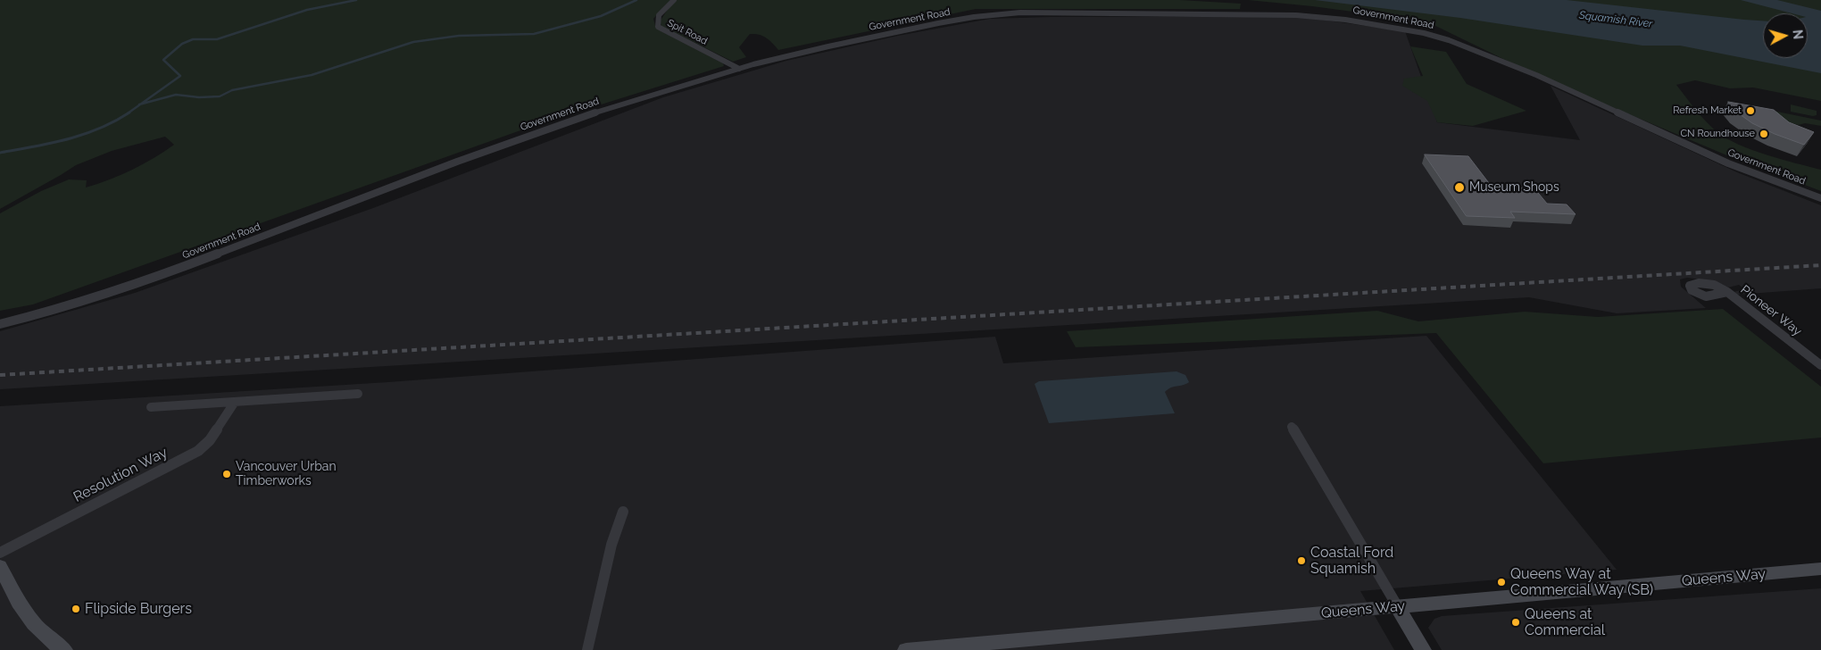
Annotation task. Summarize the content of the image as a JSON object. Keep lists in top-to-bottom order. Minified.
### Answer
{"streets":{"street":["Government Road","Spit Road","Pioneer Way","Resolution Way","Queens Way"]},"crossings":[["Government Road","Spit Road"]],"water":["Squamish River"],"places":["Refresh Market","CN Roundhouse","Museum Shops","Vancouver Urban Timberworks","Coastal Ford Squamish","Queens Way at Commercial Way (SB)","Flipside Burgers","Queens at Commercial"],"north":"right"}
